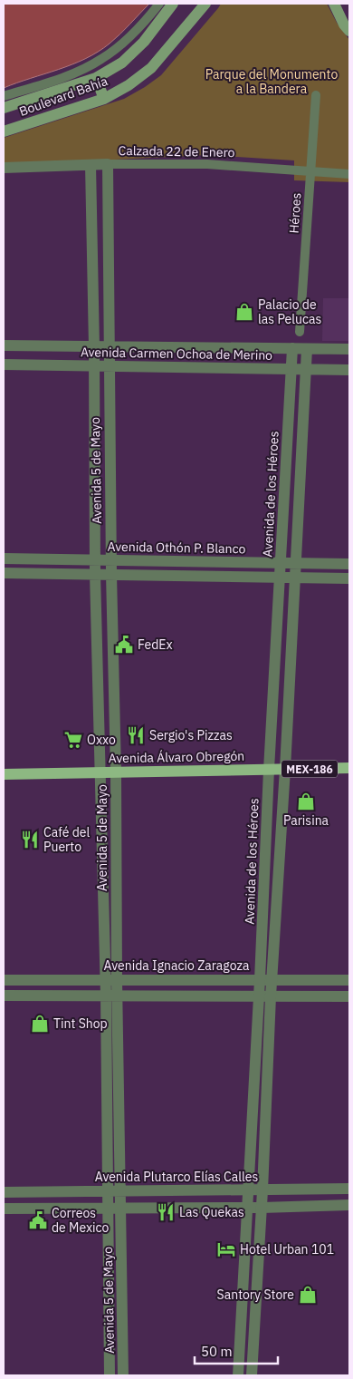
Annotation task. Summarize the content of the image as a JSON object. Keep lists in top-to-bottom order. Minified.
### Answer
{"streets":{"main road":["Boulevard Bahía","Avenida Álvaro Obregón","MEX-186"],"street":["Calzada 22 de Enero","Héroes","Avenida Carmen Ochoa de Merino","Avenida 5 de Mayo","Avenida de los Héroes","Avenida Othón P. Blanco","Avenida Ignacio Zaragoza","Avenida Plutarco Elías Calles"]},"crossings":[["Calzada 22 de Enero","Héroes"],["Calzada 22 de Enero","Avenida 5 de Mayo"],["Avenida Carmen Ochoa de Merino","Avenida 5 de Mayo"],["Avenida Carmen Ochoa de Merino","Avenida de los Héroes"],["Avenida 5 de Mayo","Avenida Othón P. Blanco"],["Avenida 5 de Mayo","Avenida Álvaro Obregón"],["Avenida 5 de Mayo","Avenida Ignacio Zaragoza"],["Avenida 5 de Mayo","Avenida Plutarco Elías Calles"],["Avenida de los Héroes","Avenida Othón P. Blanco"],["Avenida de los Héroes","Avenida Álvaro Obregón"],["Avenida de los Héroes","Avenida Ignacio Zaragoza"],["Avenida de los Héroes","Avenida Plutarco Elías Calles"]],"parks":["Parque del Monumento a la Bandera"],"places":{"shop":["Palacio de las Pelucas","Parisina","Tint Shop","Santory Store"],"public building":["FedEx","Correos de Mexico"],"restaurant":["Sergio's Pizzas","Café del Puerto","Las Quekas"],"supermarket":["Oxxo"],"hotel":["Hotel Urban 101"]},"scale_bar":"50 m"}
